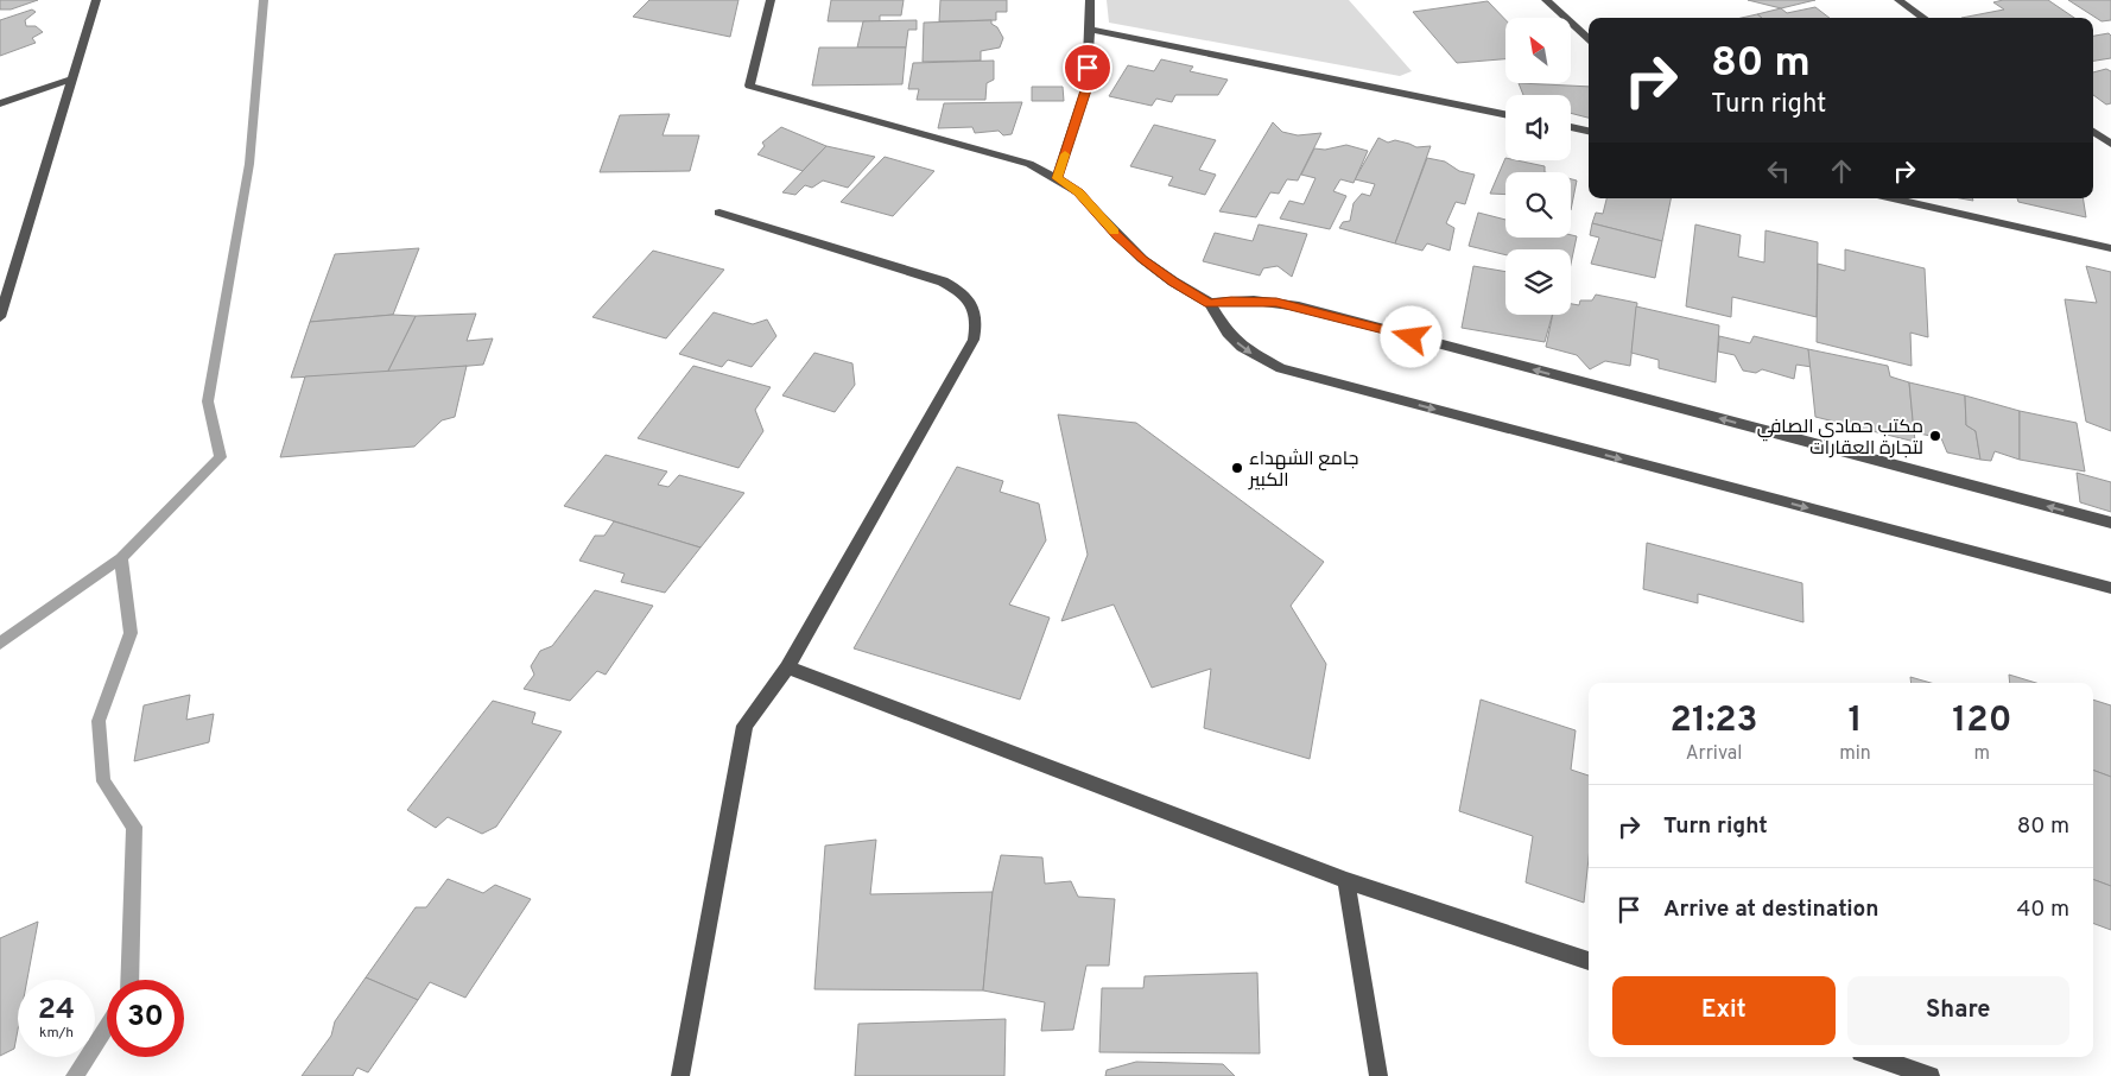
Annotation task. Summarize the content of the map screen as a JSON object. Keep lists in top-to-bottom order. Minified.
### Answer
{"places":["مكتب حمادي الصافي لتجارة العقارات","جامع الشهداء الكبير"],"north":"top left","page":{"turn":["80 m","Turn right"],"eta":["21:23","Arrival","1","min","120","m"],"list":[{"name":"Turn right","value":"80 m"},{"name":"Arrive at destination","value":"40 m"}],"buttons":["Exit","Share"],"speed":"24 km/h","limit":"30"}}
